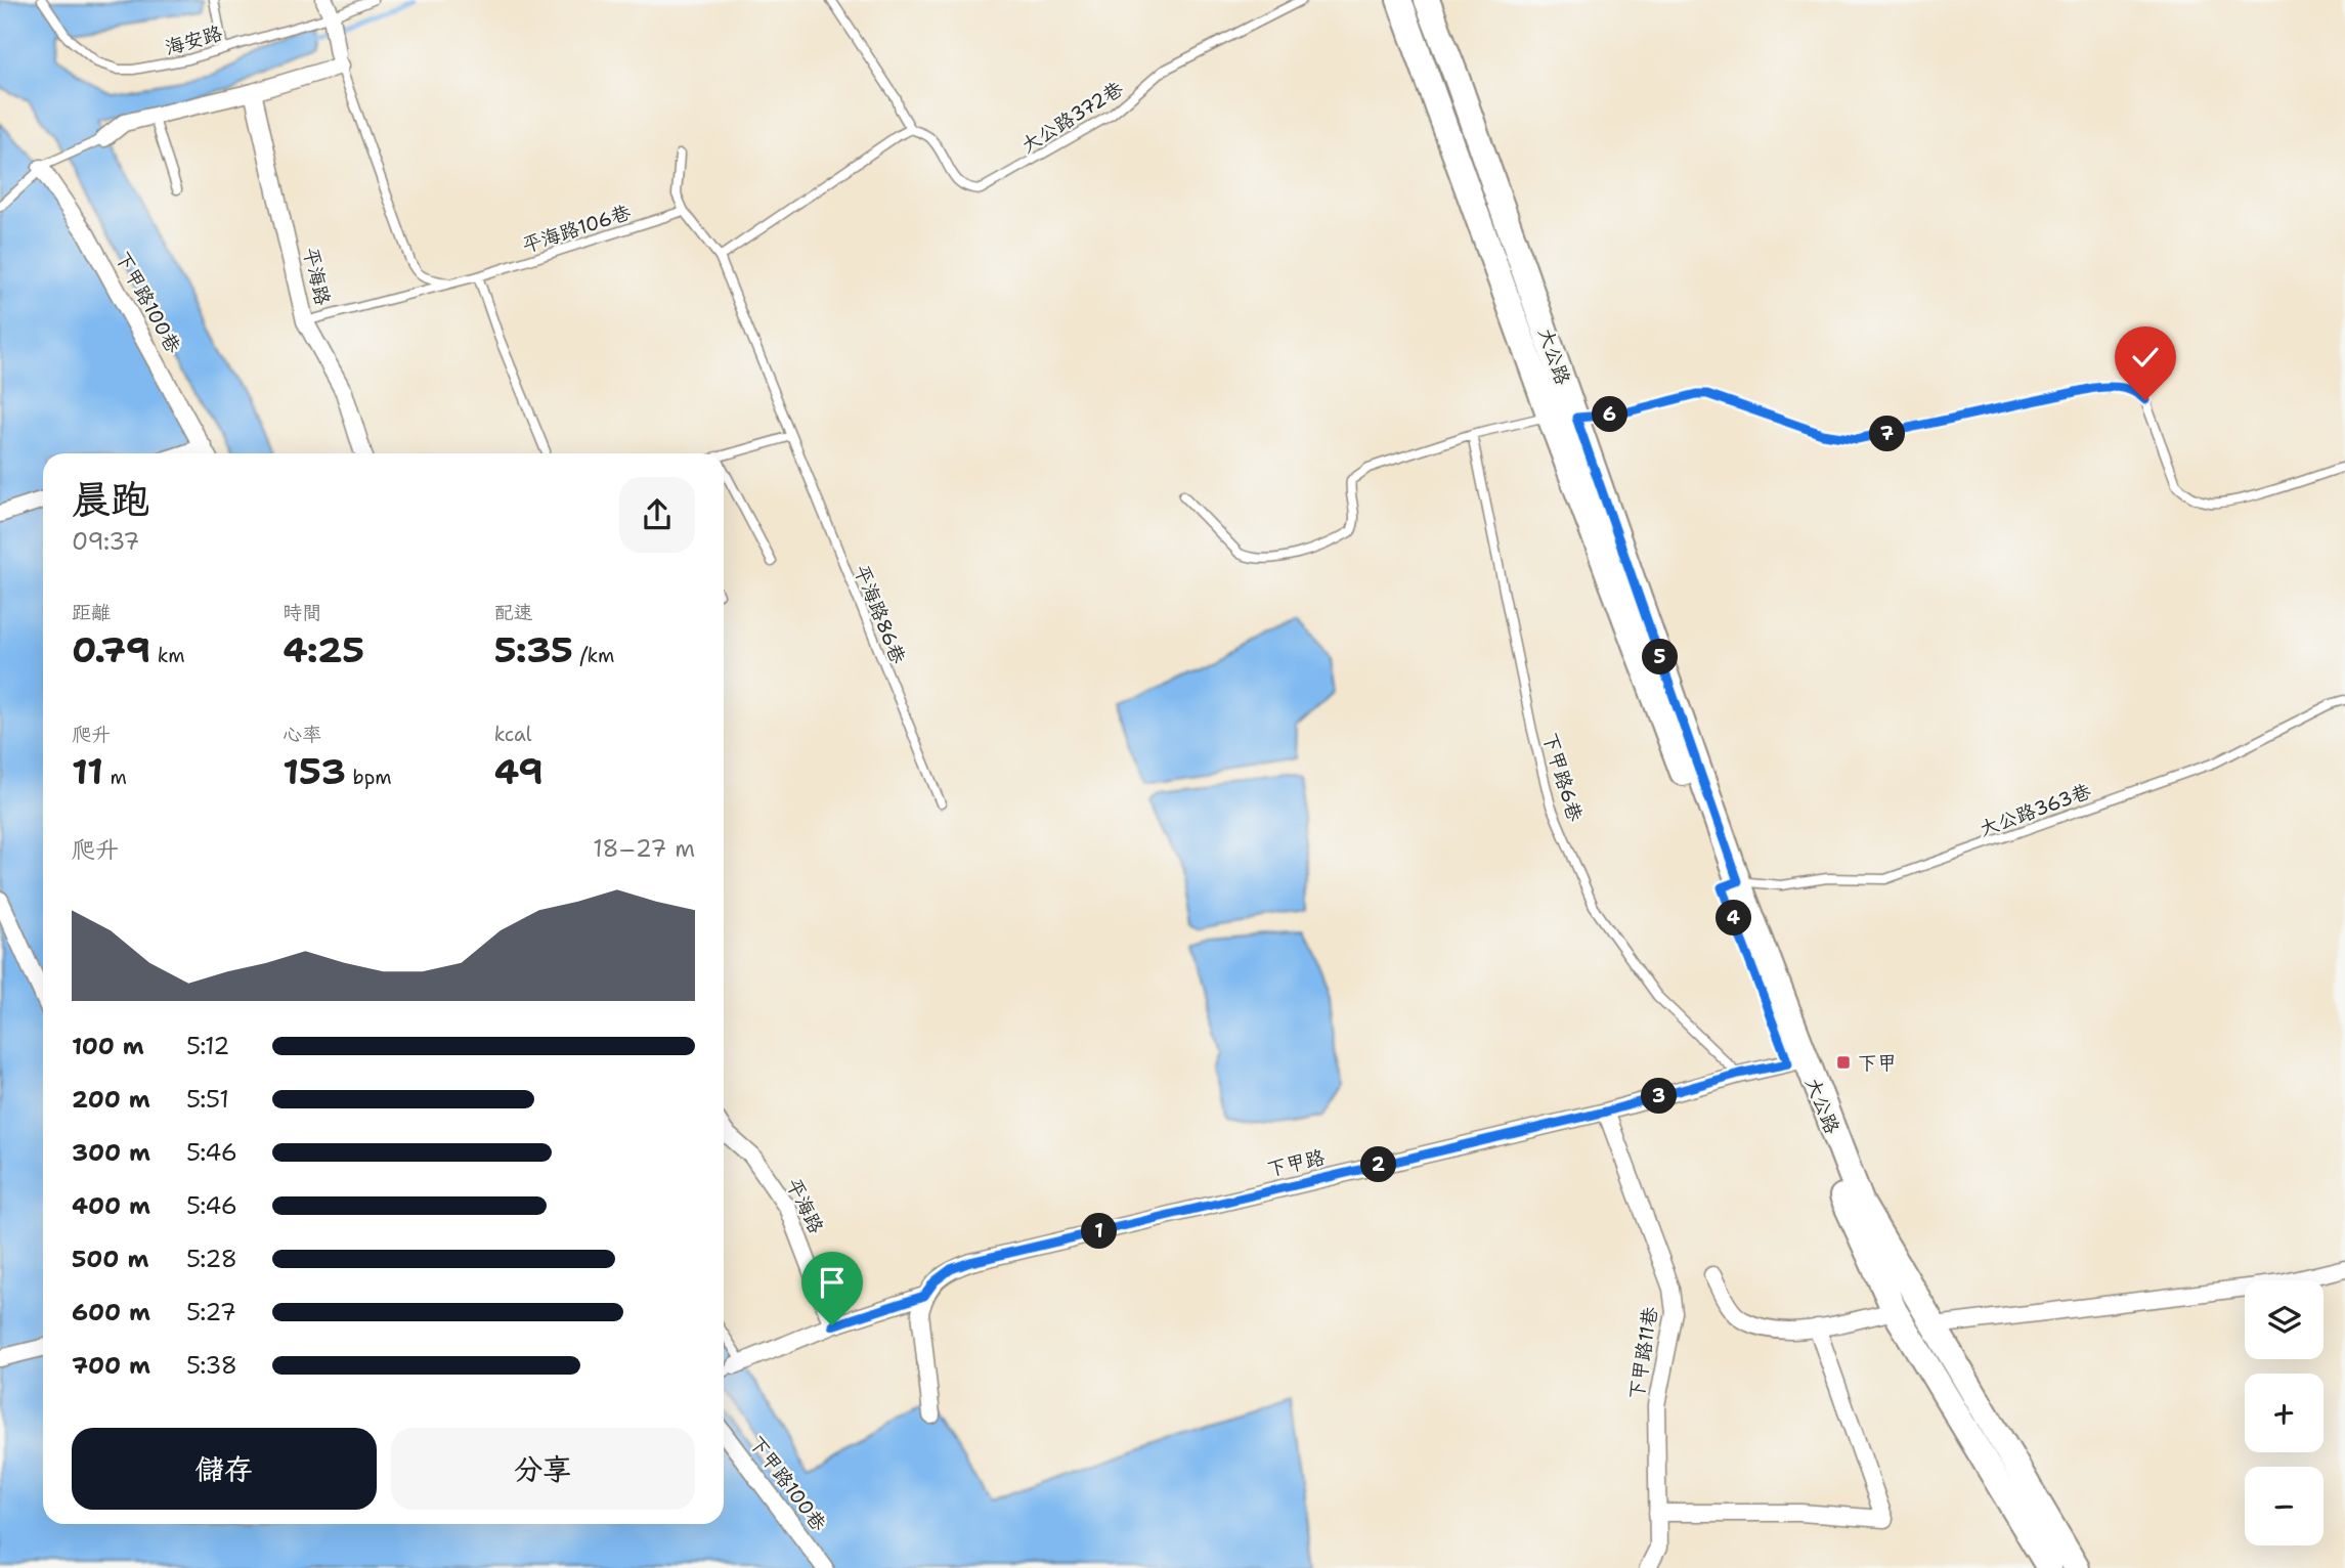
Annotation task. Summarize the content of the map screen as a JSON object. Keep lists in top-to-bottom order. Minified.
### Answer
{"streets":{"main road":["大公路"],"street":["平海路","下甲路100巷","下甲路","下甲路11巷"],"lane":["海安路","大公路372巷","平海路106巷","平海路86巷","下甲路6巷","大公路363巷"]},"crossings":[["平海路106巷","平海路"],["平海路106巷","平海路86巷"],["大公路","大公路363巷"],["大公路","下甲路"],["下甲路6巷","下甲路"],["下甲路","下甲路11巷"]],"places":{"transit":["下甲"]},"page":{"pins":["6","7","5","4","3","2","1"],"heading":["晨跑","09:37"],"stats":[["距離","0.79 km"],["時間","4:25"],["配速","5:35 /km"],["爬升","11 m"],["心率","153 bpm"],["kcal","49"]],"chart":["爬升","18–27 m"],"list":[{"name":"100 m","note":"5:12"},{"name":"200 m","note":"5:51"},{"name":"300 m","note":"5:46"},{"name":"400 m","note":"5:46"},{"name":"500 m","note":"5:28"},{"name":"600 m","note":"5:27"},{"name":"700 m","note":"5:38"}],"map_buttons":["+","−"],"buttons":["儲存","分享"]}}
